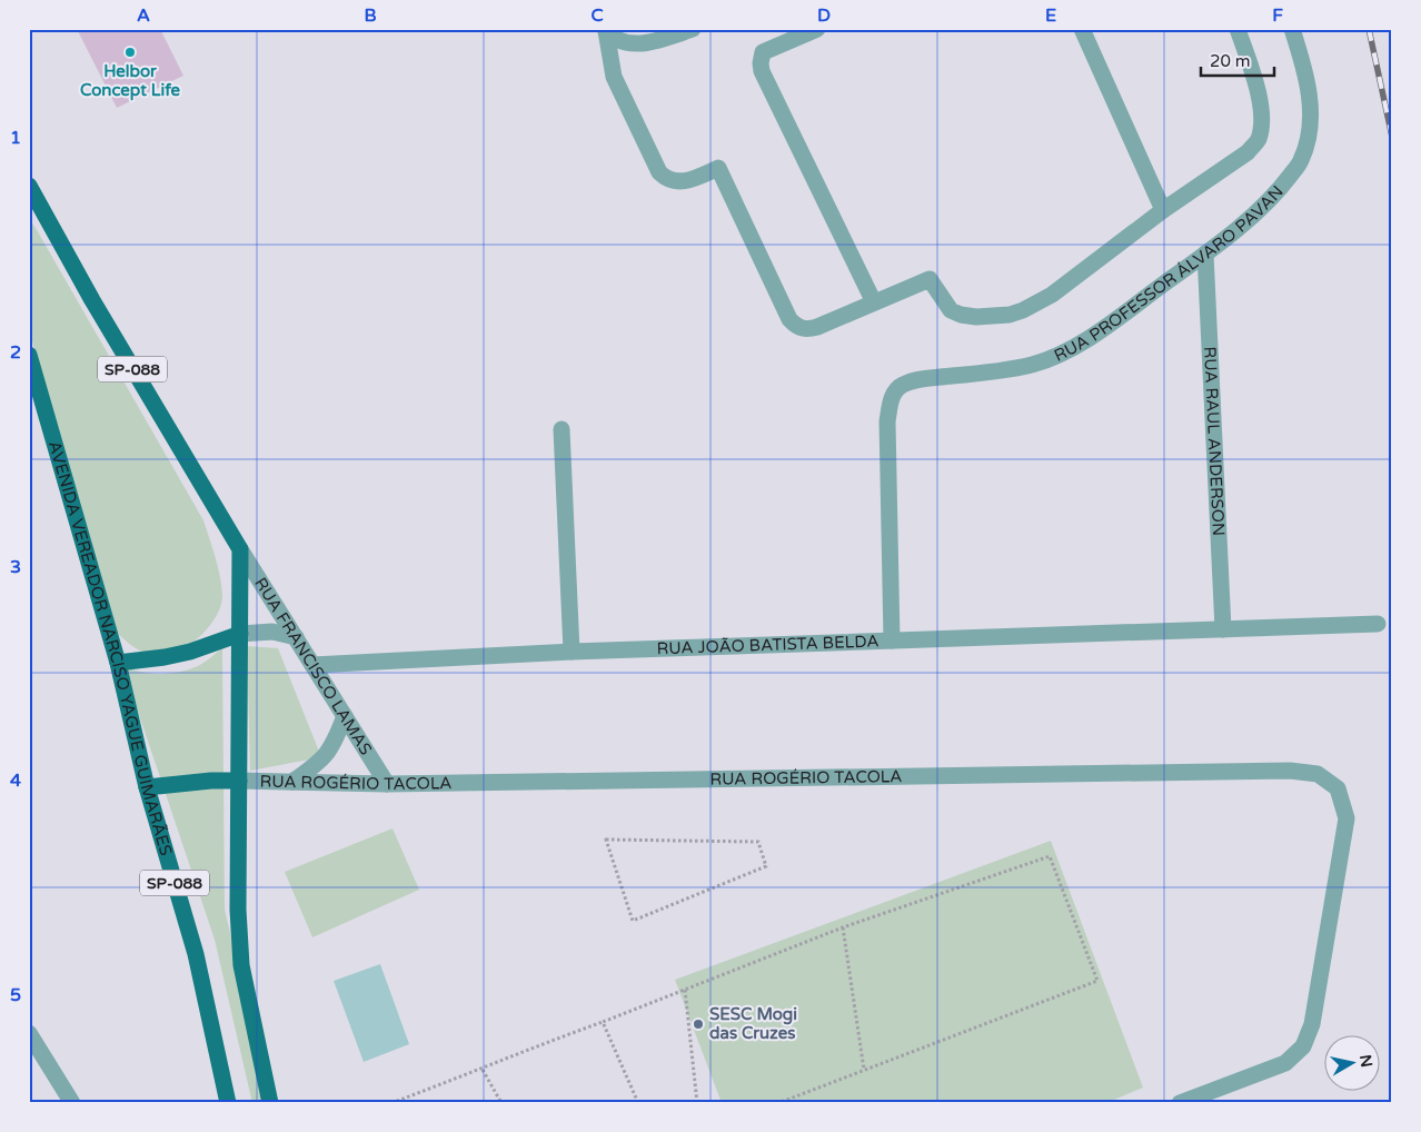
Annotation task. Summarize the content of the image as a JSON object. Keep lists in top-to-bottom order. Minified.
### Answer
{"streets":{"main road":["SP-088","AVENIDA VEREADOR NARCISO YAGUE GUIMARÃES"],"street":["RUA PROFESSOR ÁLVARO PAVAN","RUA RAUL ANDERSON","RUA JOÃO BATISTA BELDA","RUA FRANCISCO LAMAS","RUA ROGÉRIO TACOLA"]},"crossings":[["RUA PROFESSOR ÁLVARO PAVAN","RUA RAUL ANDERSON"],["RUA PROFESSOR ÁLVARO PAVAN","RUA JOÃO BATISTA BELDA"],["SP-088","RUA FRANCISCO LAMAS"],["RUA RAUL ANDERSON","RUA JOÃO BATISTA BELDA"],["RUA JOÃO BATISTA BELDA","RUA FRANCISCO LAMAS"],["RUA FRANCISCO LAMAS","RUA ROGÉRIO TACOLA"]],"places":["Helbor Concept Life","SESC Mogi das Cruzes"],"scale_bar":"20 m","north":"right","grid":{"columns":["A","B","C","D","E","F"],"rows":["1","2","3","4","5"]}}
